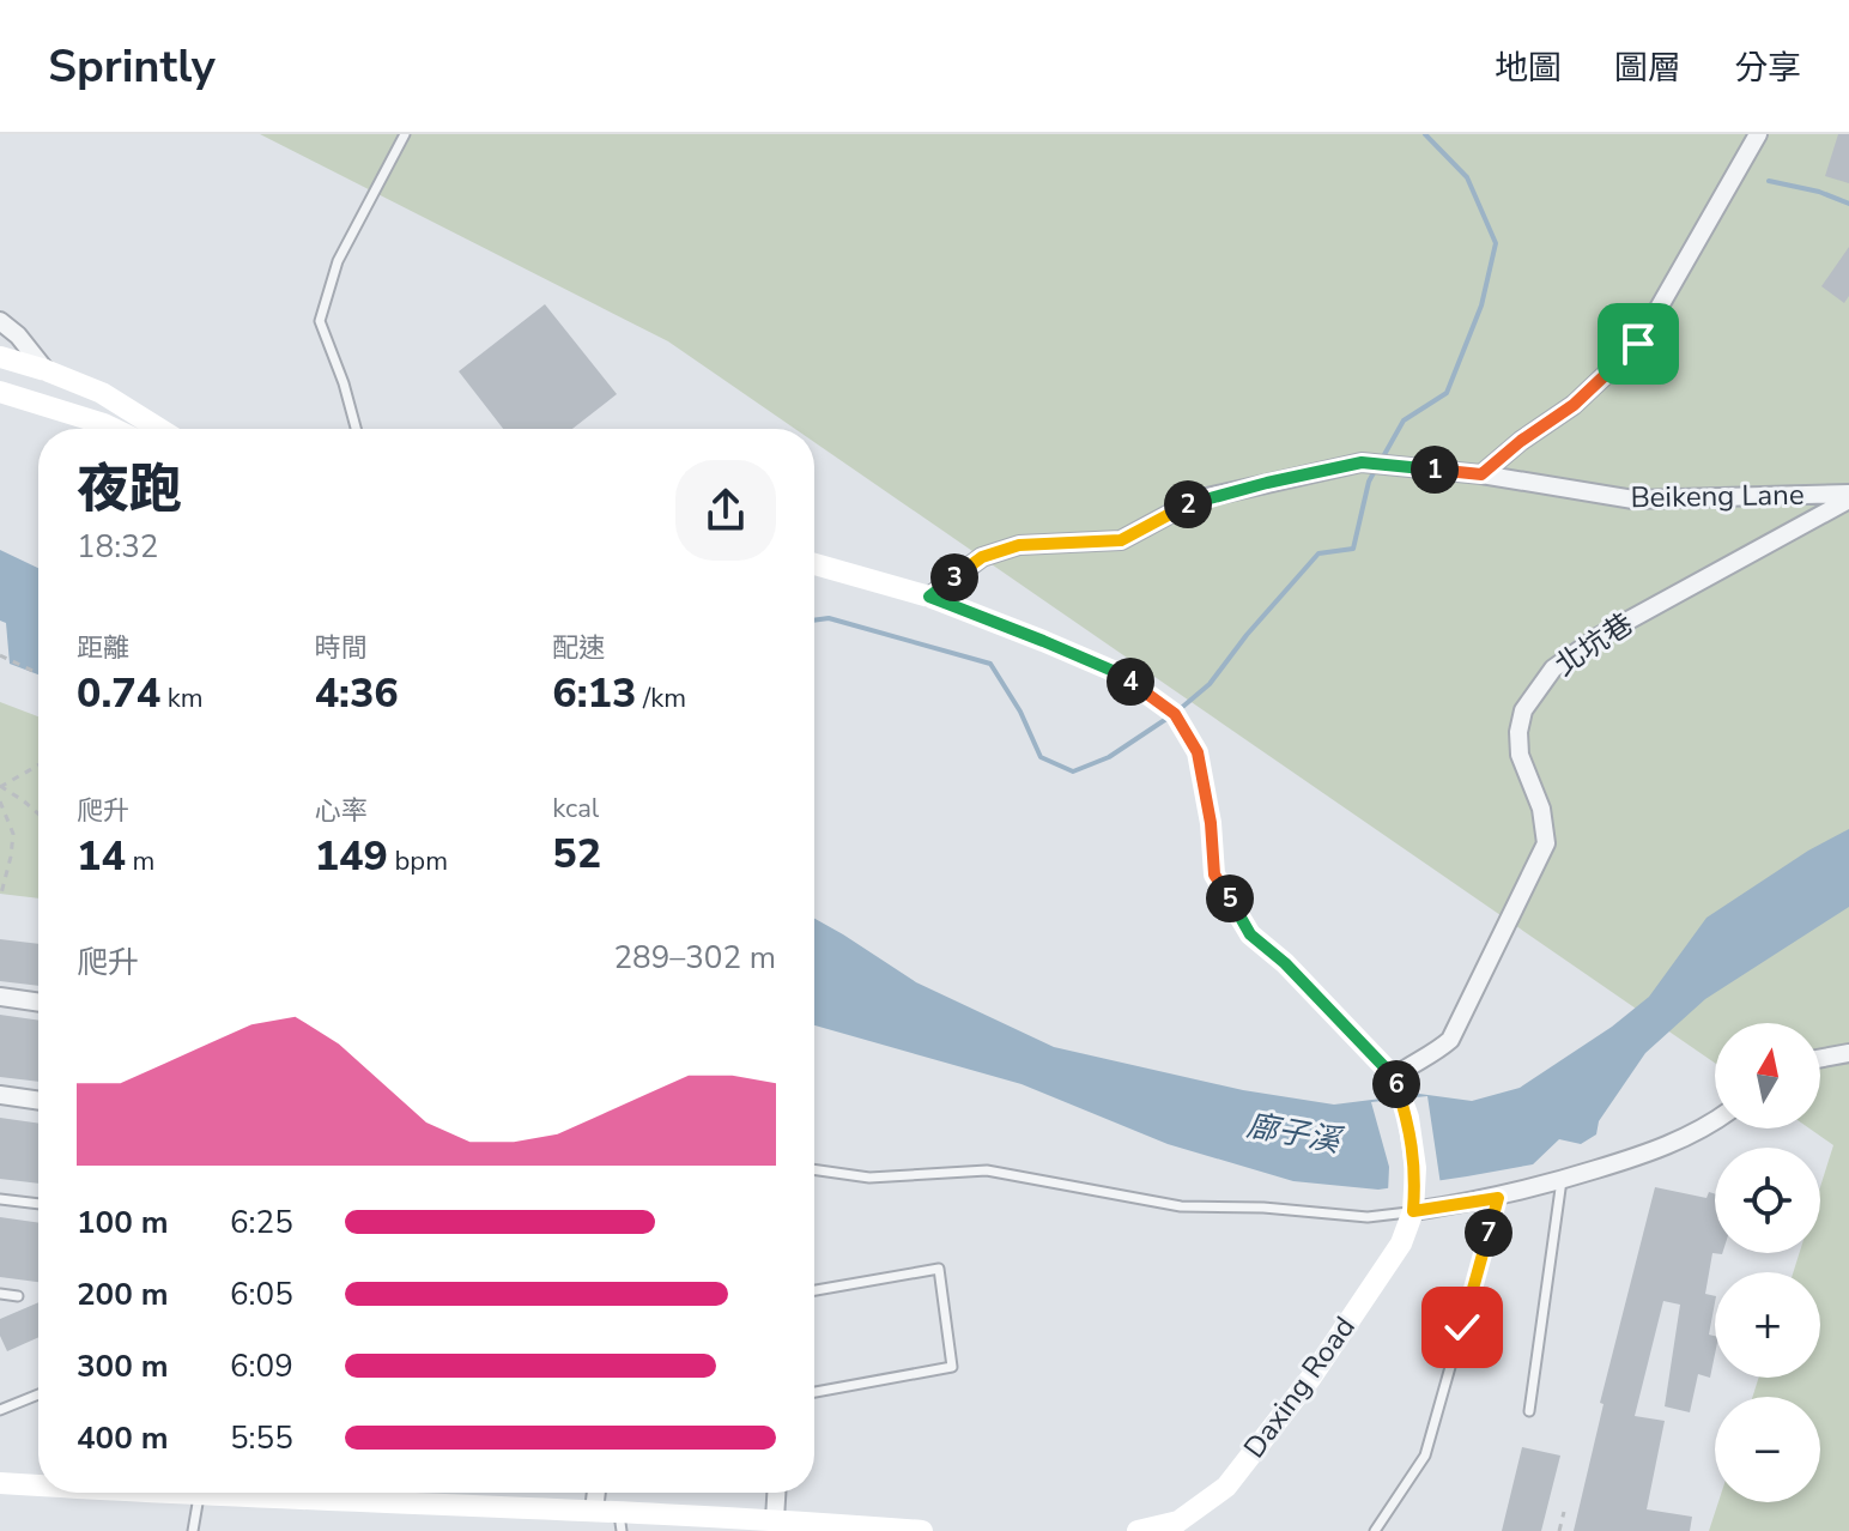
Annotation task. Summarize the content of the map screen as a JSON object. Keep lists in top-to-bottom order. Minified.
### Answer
{"streets":{"main road":["Daxing Road"],"street":["Beikeng Lane","北坑巷"]},"crossings":[["Beikeng Lane","北坑巷"]],"water":["廍子溪"],"north":"top","page":{"header":"Sprintly","nav":["地圖","圖層","分享"],"heading":["夜跑","18:32"],"pins":["1","2","3","4","5","6","7"],"stats":[["距離","0.74 km"],["時間","4:36"],["配速","6:13 /km"],["爬升","14 m"],["心率","149 bpm"],["kcal","52"]],"chart":["爬升","289–302 m"],"map_buttons":["+","−"],"list":[{"name":"100 m","note":"6:25"},{"name":"200 m","note":"6:05"},{"name":"300 m","note":"6:09"},{"name":"400 m","note":"5:55"}]}}
